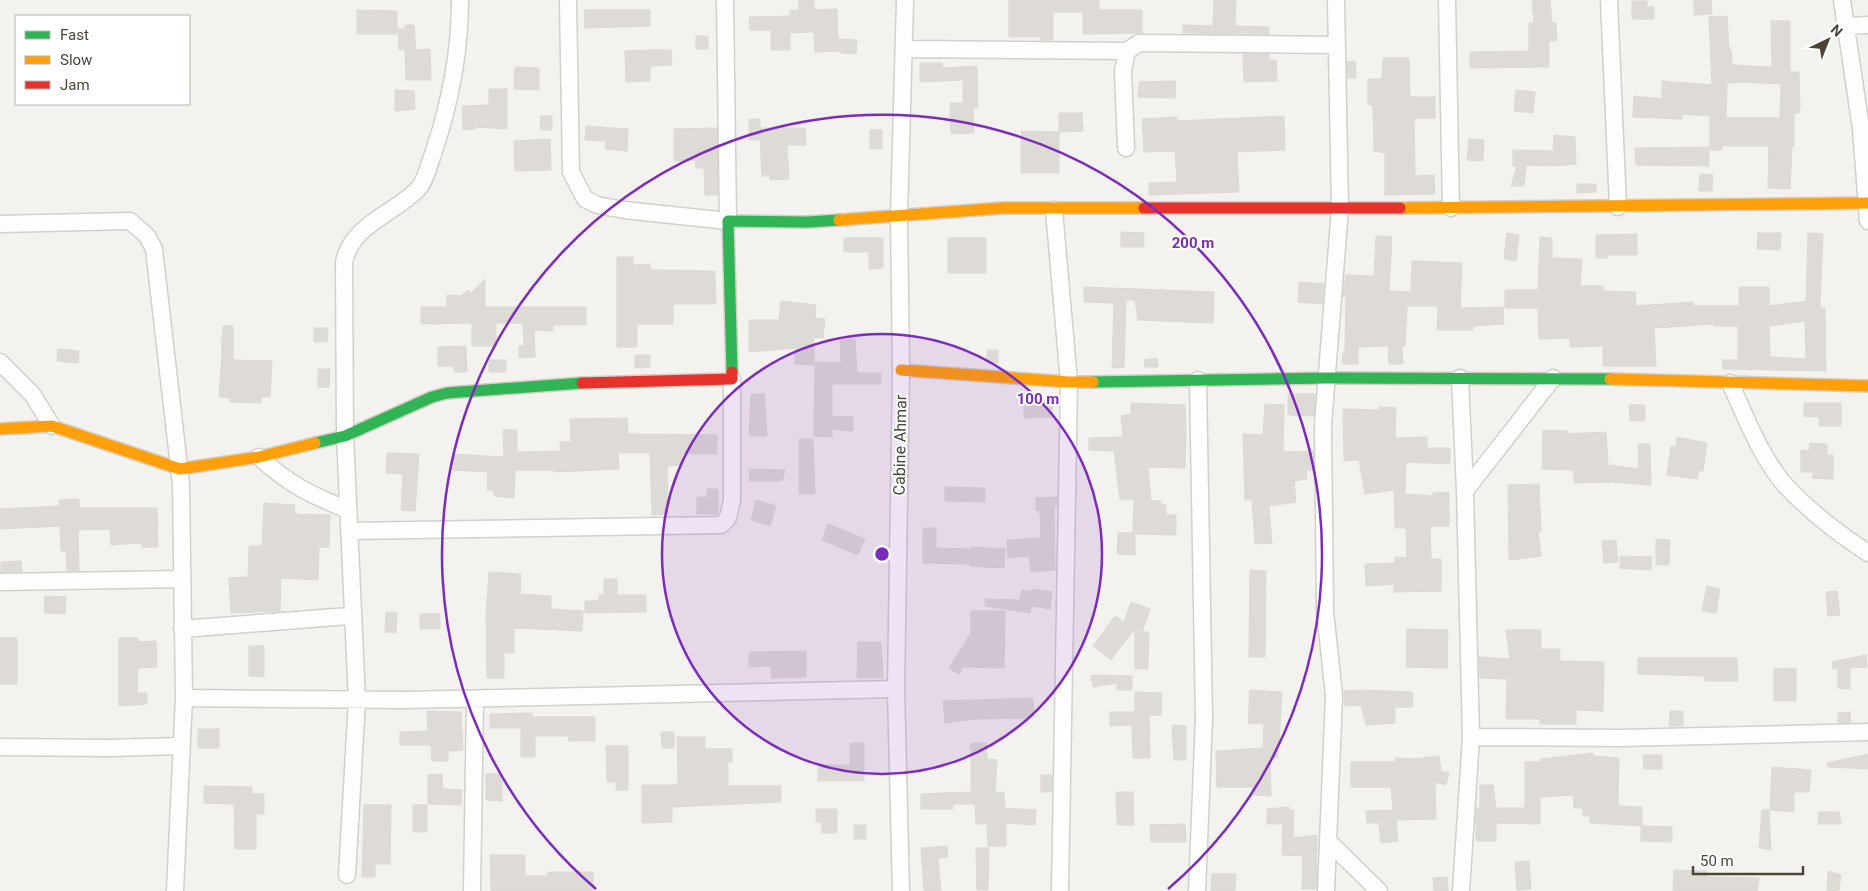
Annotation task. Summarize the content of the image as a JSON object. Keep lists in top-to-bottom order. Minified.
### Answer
{"streets":{"street":["Cabine Ahmar"]},"legend":["Fast","Slow","Jam"],"scale_bar":"50 m","north":"top right","rings":["200 m","100 m"]}
